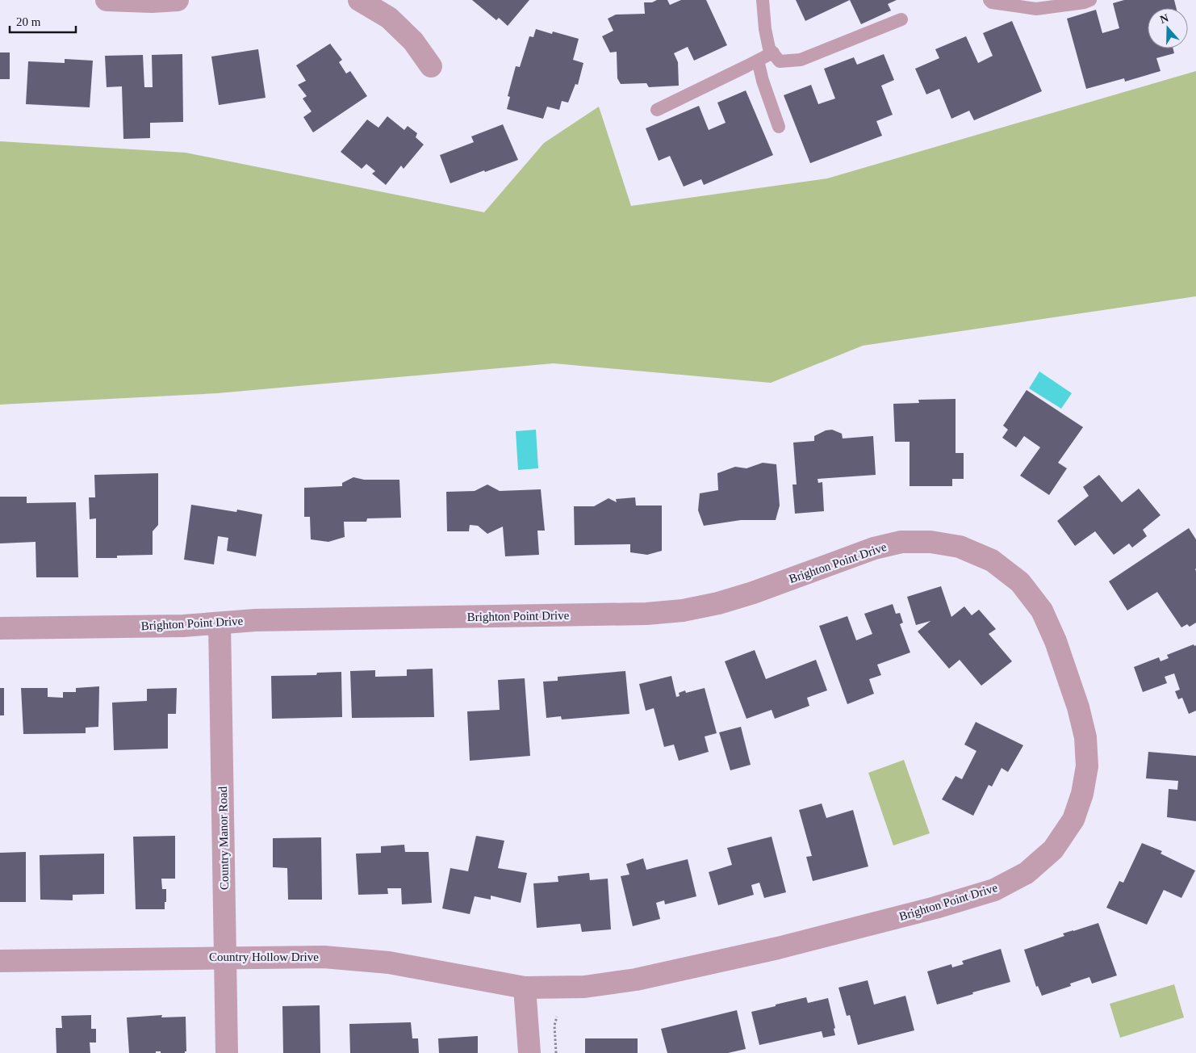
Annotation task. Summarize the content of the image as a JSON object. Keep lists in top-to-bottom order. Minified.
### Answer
{"streets":{"street":["Brighton Point Drive","Country Manor Road","Country Hollow Drive"]},"crossings":[["Brighton Point Drive","Country Manor Road"],["Brighton Point Drive","Country Hollow Drive"],["Country Manor Road","Country Hollow Drive"]],"scale_bar":"20 m","north":"top"}
